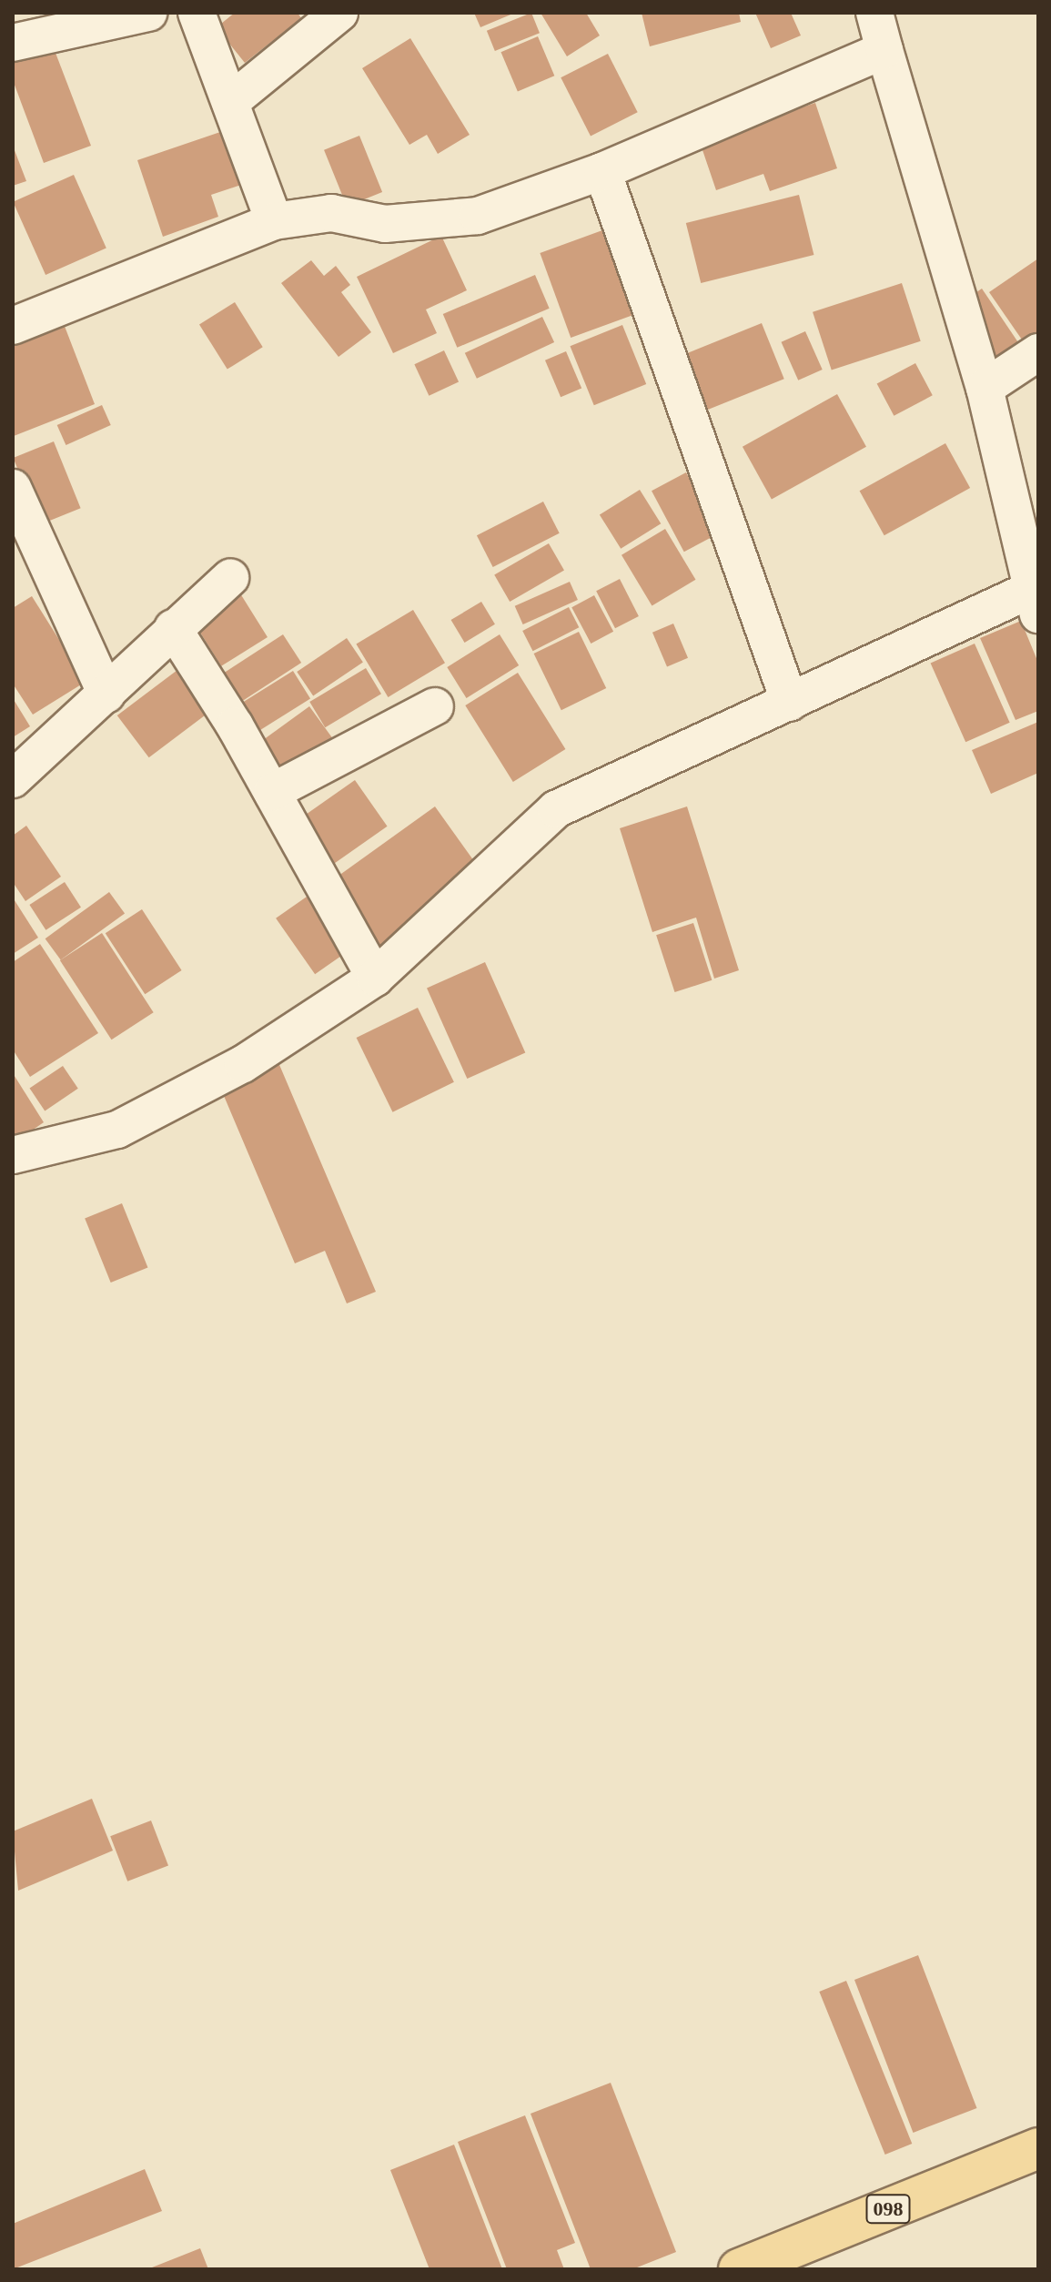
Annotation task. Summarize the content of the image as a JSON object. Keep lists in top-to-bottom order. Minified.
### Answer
{"streets":{"main road":["098"]}}
